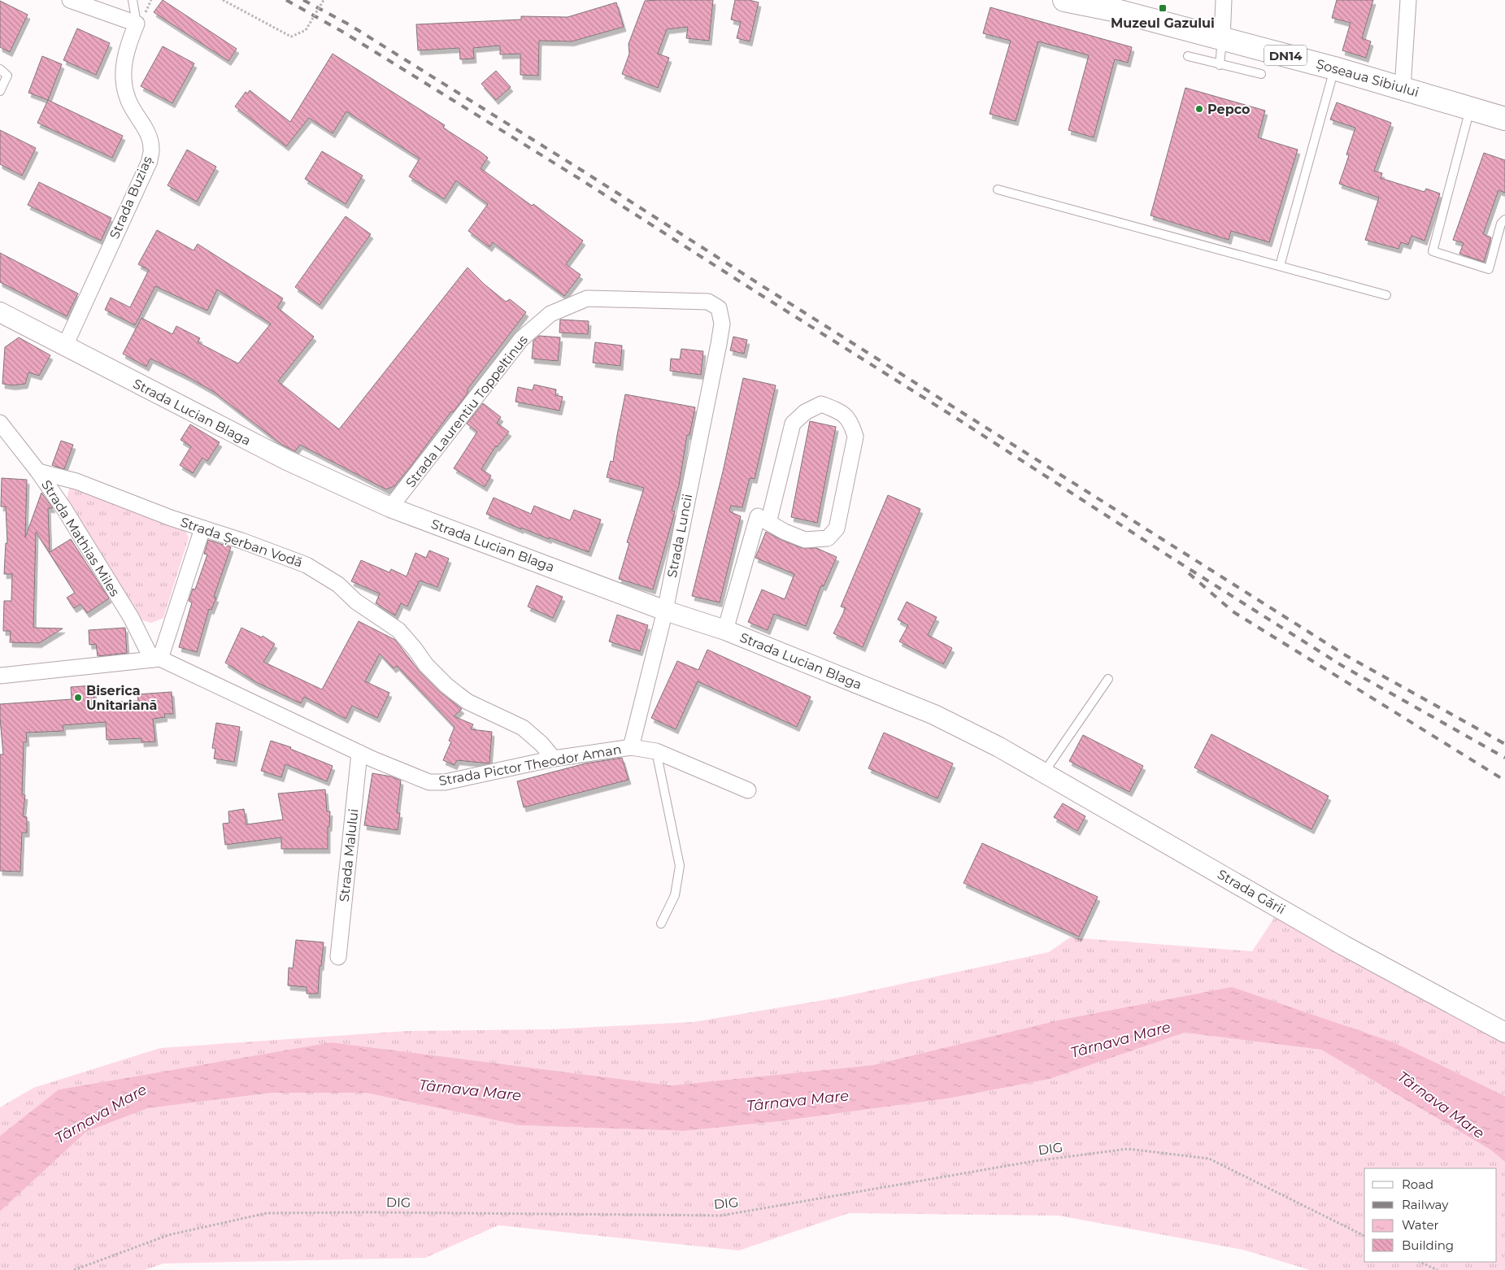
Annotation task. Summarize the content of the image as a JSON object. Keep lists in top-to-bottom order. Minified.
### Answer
{"streets":{"main road":["DN14","Șoseaua Sibiului"],"street":["Strada Buziaș","Strada Laurentiu Toppeltinus","Strada Lucian Blaga","Strada Luncii","Strada Mathias Miles","Strada Șerban Vodă","Strada Pictor Theodor Aman","Strada Malului","Strada Gării"],"path":["DIG"]},"crossings":[["Strada Buziaș","Strada Lucian Blaga"],["Strada Laurentiu Toppeltinus","Strada Lucian Blaga"],["Strada Laurentiu Toppeltinus","Strada Luncii"],["Strada Lucian Blaga","Strada Luncii"],["Strada Lucian Blaga","Strada Gării"],["Strada Luncii","Strada Pictor Theodor Aman"],["Strada Mathias Miles","Strada Șerban Vodă"],["Strada Mathias Miles","Strada Pictor Theodor Aman"],["Strada Șerban Vodă","Strada Pictor Theodor Aman"],["Strada Pictor Theodor Aman","Strada Malului"]],"water":["Târnava Mare"],"places":{"transit":["Muzeul Gazului"],"other":["Pepco","Biserica Unitariană"]},"legend":["Road","Railway","Water","Building"]}
